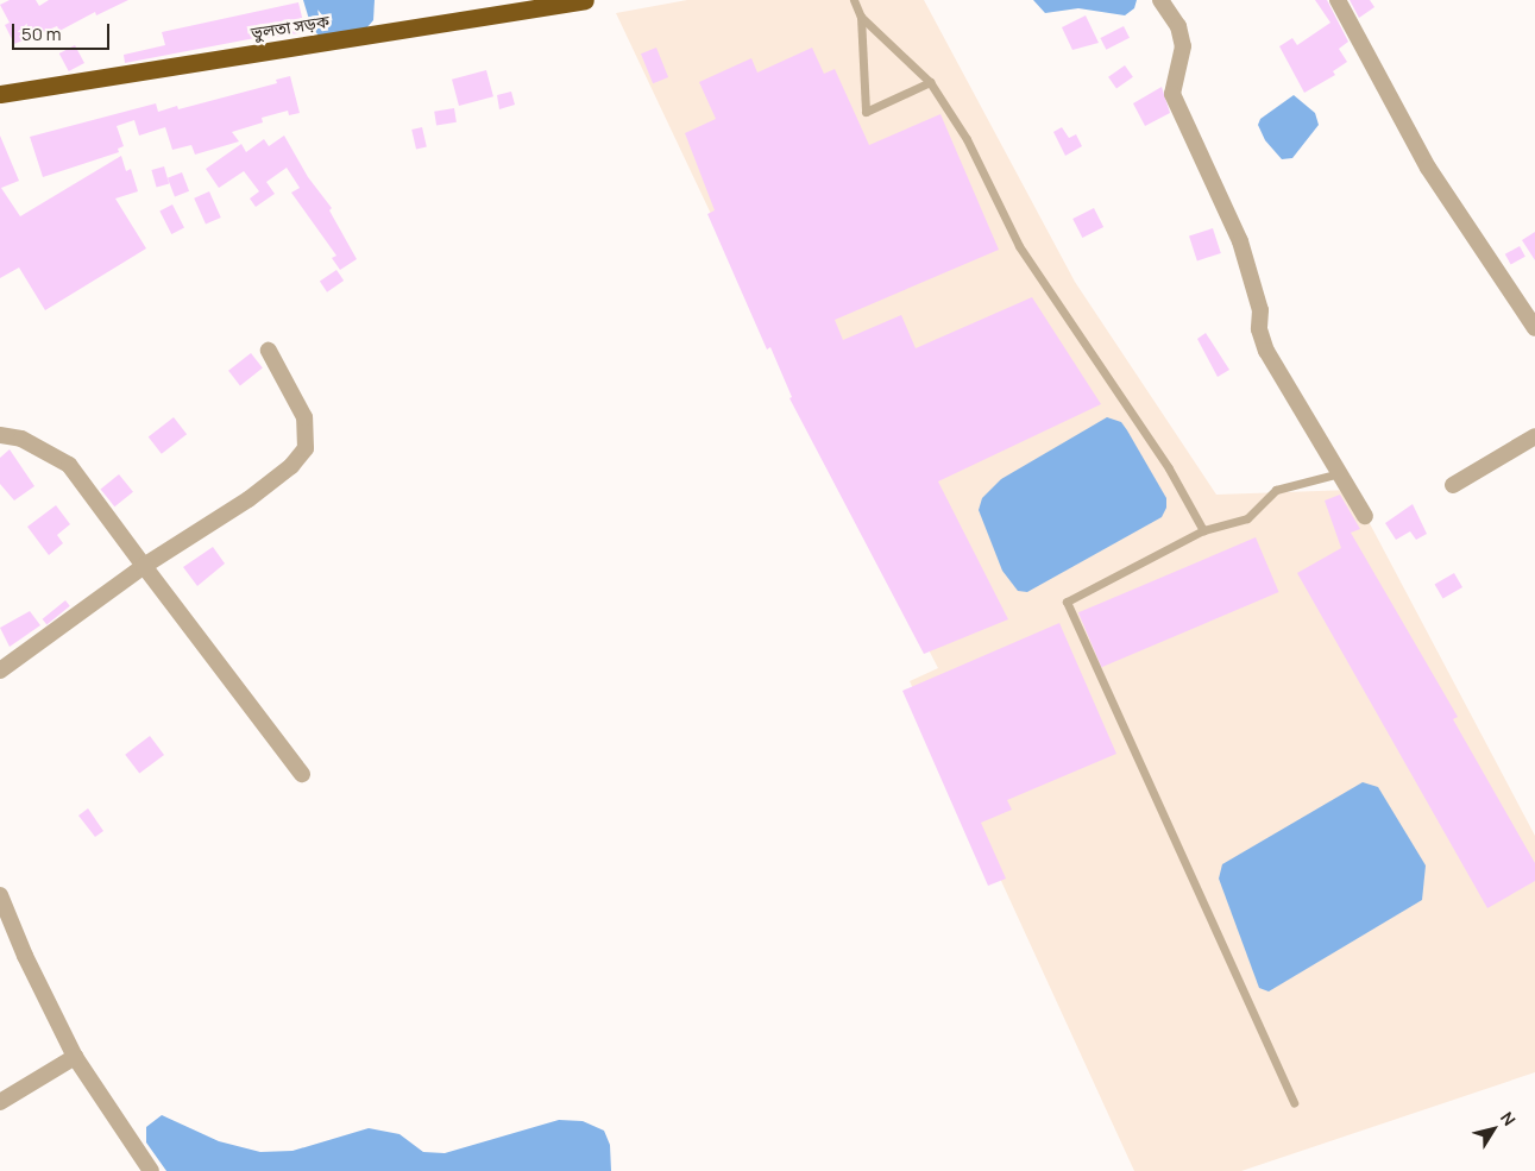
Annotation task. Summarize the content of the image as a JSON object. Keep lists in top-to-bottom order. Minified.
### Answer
{"streets":{"highway":["ভুলতা সড়ক"]},"scale_bar":"50 m","north":"top right"}
